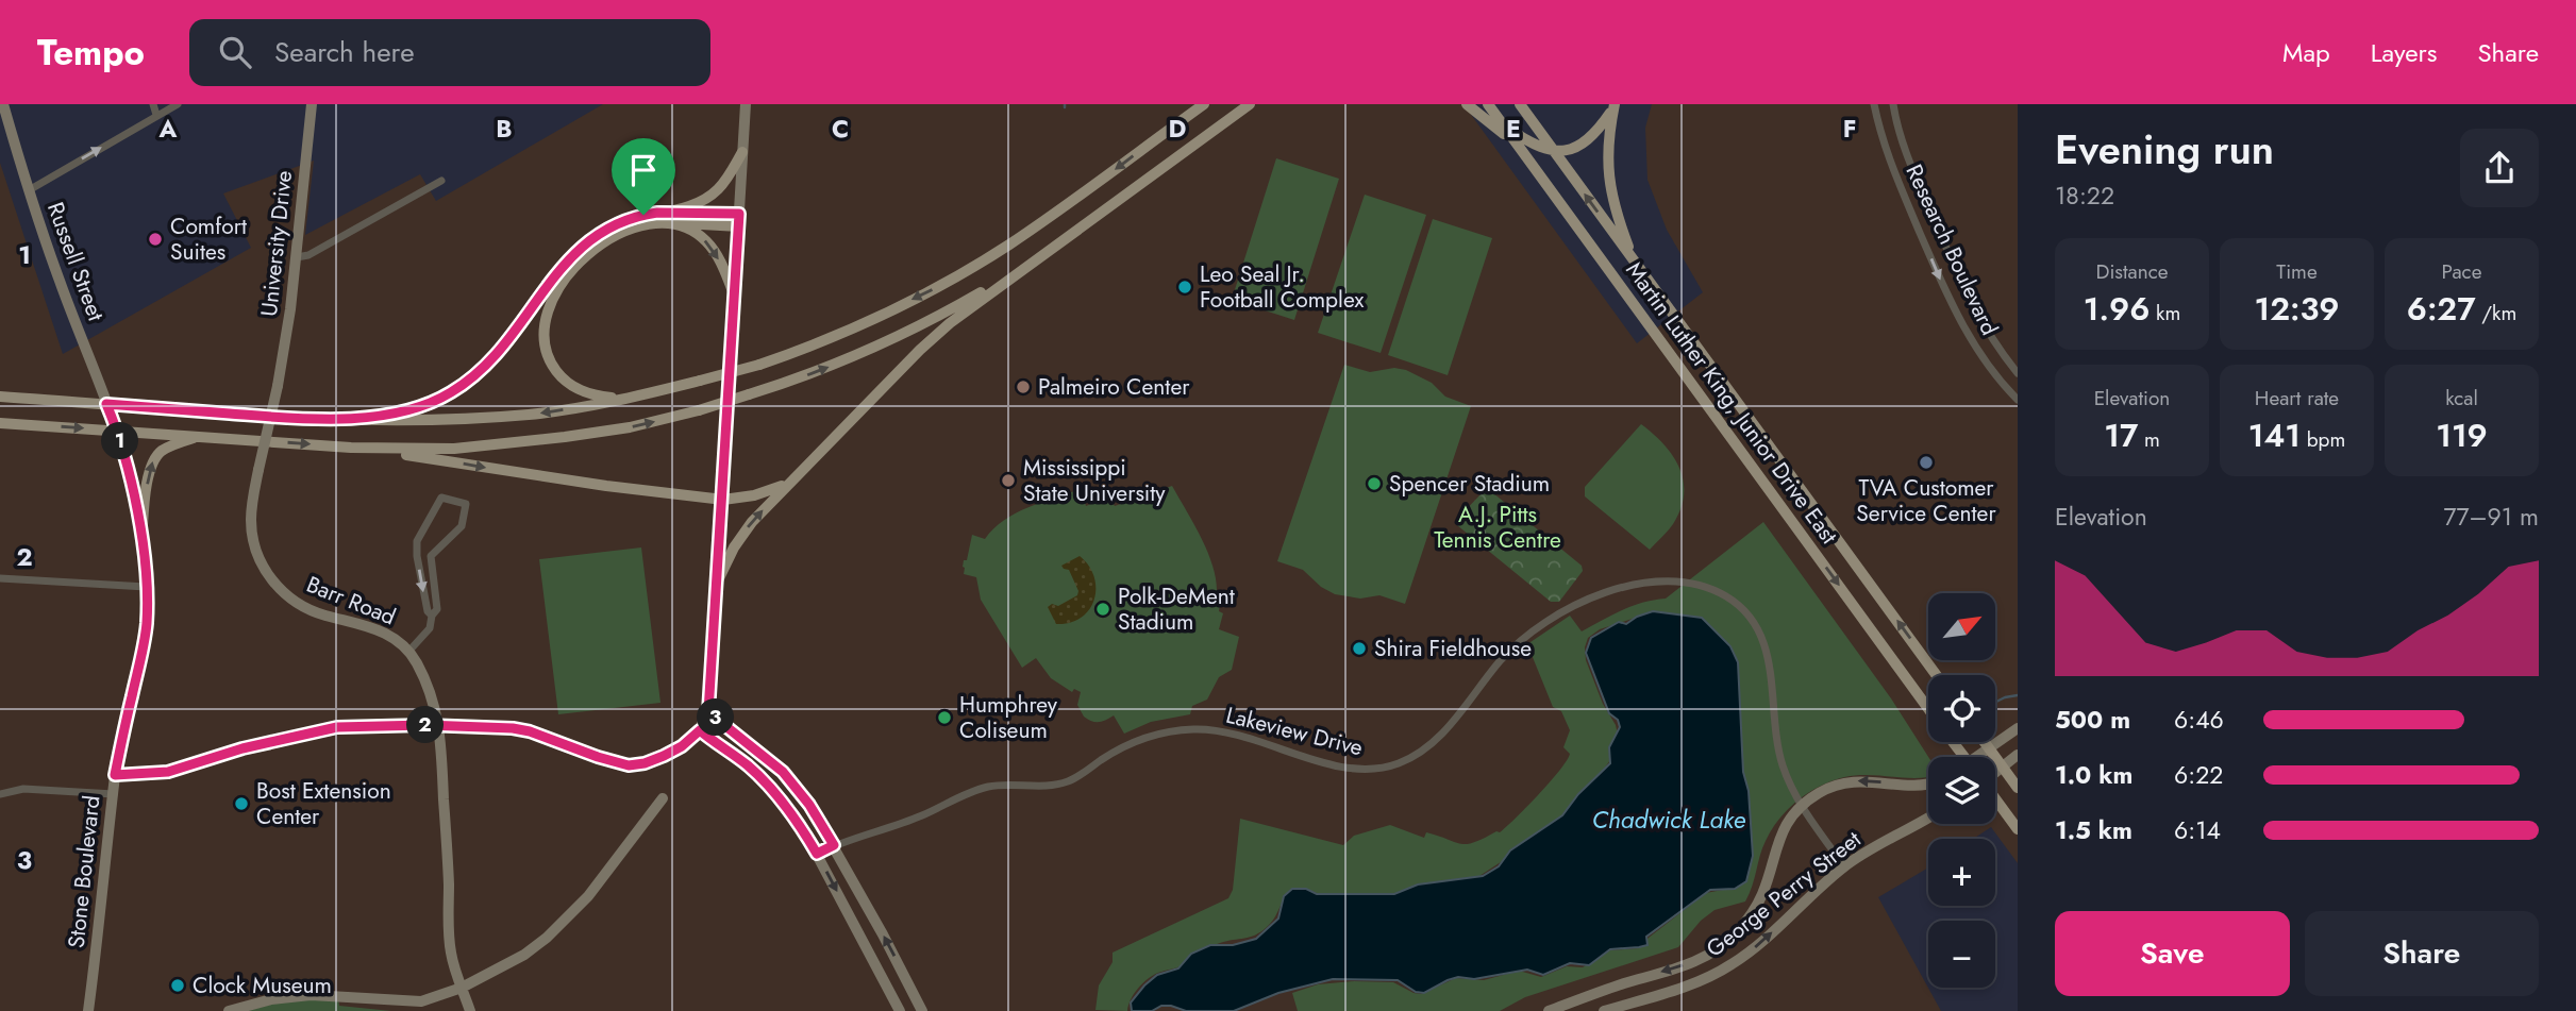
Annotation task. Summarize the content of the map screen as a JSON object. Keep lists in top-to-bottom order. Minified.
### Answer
{"streets":{"main road":["Martin Luther King, Junior Drive East"],"street":["University Drive","Research Boulevard","Russell Street","Barr Road","Lakeview Drive","Stone Boulevard","George Perry Street"]},"crossings":[["University Drive","Barr Road"],["Russell Street","Stone Boulevard"],["Lakeview Drive","George Perry Street"]],"water":["Chadwick Lake"],"parks":["A.J. Pitts Tennis Centre"],"places":["Comfort Suites","Leo Seal Jr. Football Complex","Palmeiro Center","TVA Customer Service Center","Mississippi State University","Spencer Stadium","Polk-DeMent Stadium","Shira Fieldhouse","Humphrey Coliseum","Bost Extension Center","Clock Museum"],"north":"top right","page":{"header":"Tempo","search":"Search here","nav":["Map","Layers","Share"],"heading":["Evening run","18:22"],"stats":[["Distance","1.96 km"],["Time","12:39"],["Pace","6:27 /km"],["Elevation","17 m"],["Heart rate","141 bpm"],["kcal","119"]],"pins":["1","3","2"],"chart":["Elevation","77–91 m"],"map_buttons":["+","−"],"list":[{"name":"500 m","note":"6:46"},{"name":"1.0 km","note":"6:22"},{"name":"1.5 km","note":"6:14"}],"buttons":["Save","Share"]},"grid":{"columns":["A","B","C","D","E","F"],"rows":["1","2","3"]}}
